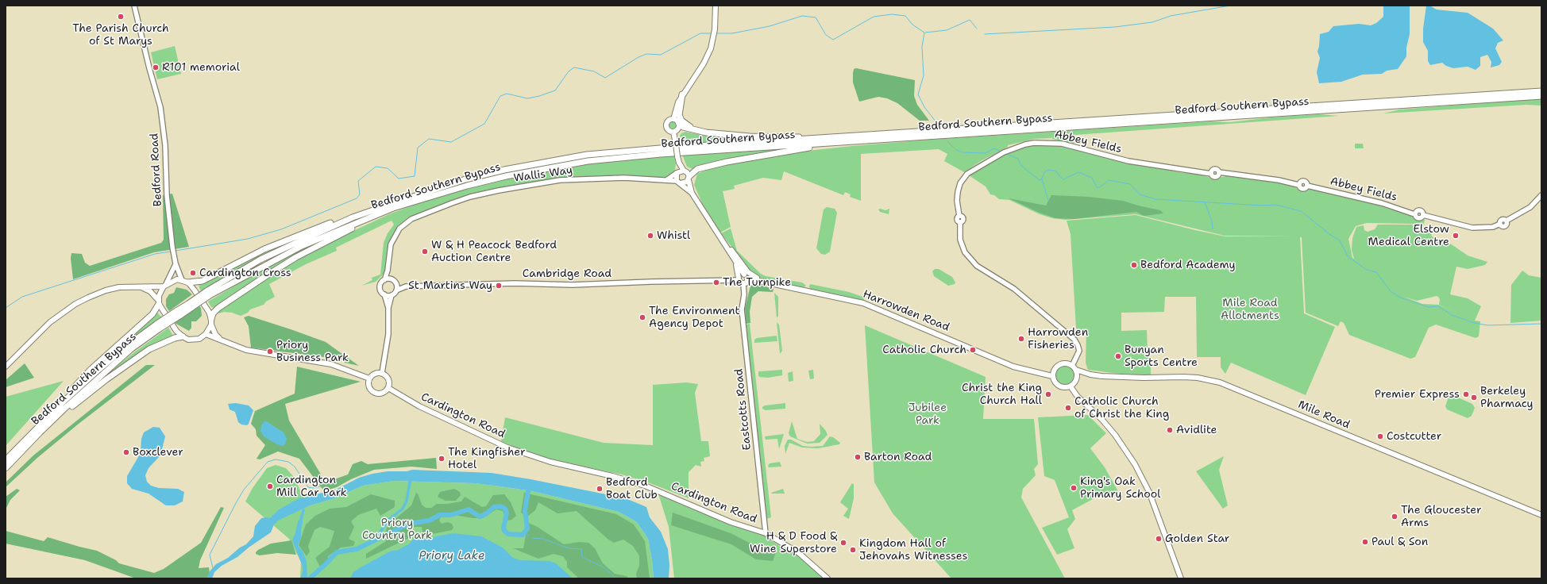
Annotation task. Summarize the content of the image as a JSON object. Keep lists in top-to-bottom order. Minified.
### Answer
{"streets":{"highway":["Bedford Southern Bypass"],"main road":["Harrowden Road","Mile Road","Cardington Road"],"street":["Abbey Fields","Bedford Road","Wallis Way","Cambridge Road","Eastcotts Road"]},"crossings":[["Abbey Fields","Harrowden Road"],["Abbey Fields","Mile Road"],["Wallis Way","Cambridge Road"],["Harrowden Road","Mile Road"],["Eastcotts Road","Cardington Road"]],"water":["Priory Lake"],"parks":["Mile Road Allotments","Jubilee Park","Priory Country Park"],"places":["The Parish Church of St Marys","R101 memorial","Whistl","Elstow Medical Centre","W & H Peacock Bedford Auction Centre","Bedford Academy","Cardington Cross","The Turnpike","St Martins Way","The Environment Agency Depot","Harrowden Fisheries","Catholic Church","Priory Business Park","Bunyan Sports Centre","Christ the King Church Hall","Premier Express","Berkeley Pharmacy","Catholic Church of Christ the King","Avidlite","Costcutter","Boxclever","Barton Road","The Kingfisher Hotel","Cardington Mill Car Park","King's Oak Primary School","Bedford Boat Club","The Gloucester Arms","Golden Star","Paul & Son","H & D Food & Wine Superstore","Kingdom Hall of Jehovahs Witnesses"]}
